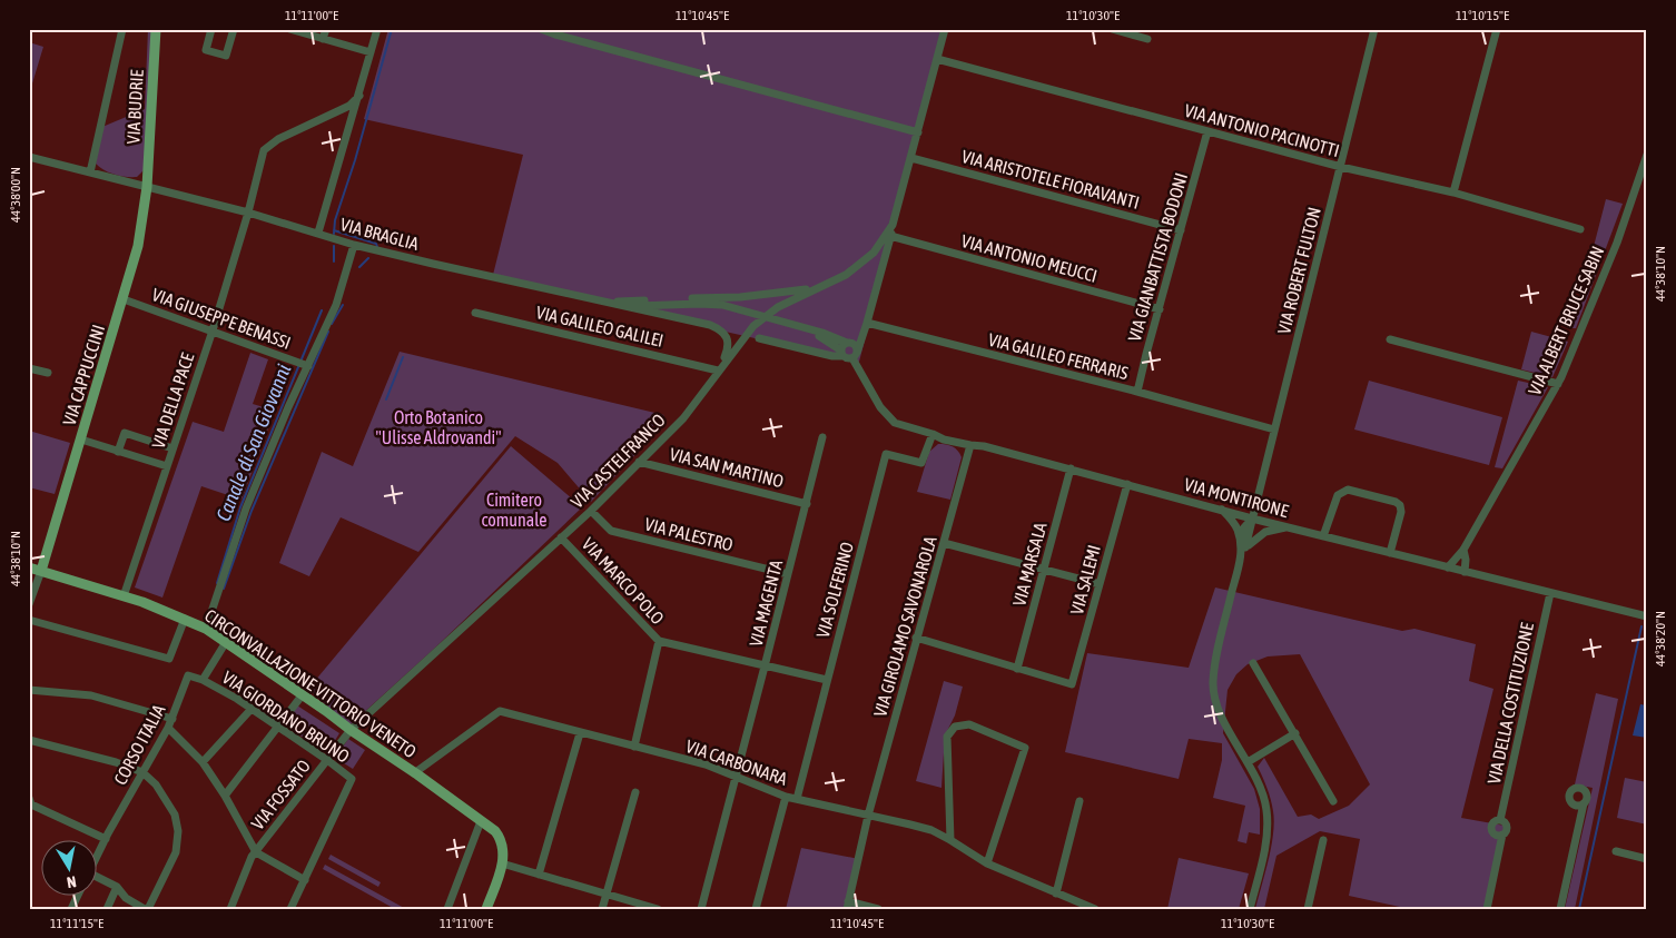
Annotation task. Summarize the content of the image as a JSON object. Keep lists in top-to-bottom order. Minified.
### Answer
{"streets":{"main road":["VIA BUDRIE","VIA CAPPUCCINI","CIRCONVALLAZIONE VITTORIO VENETO"],"street":["VIA ANTONIO PACINOTTI","VIA ARISTOTELE FIORAVANTI","VIA BRAGLIA","VIA GIANBATTISTA BODONI","VIA ANTONIO MEUCCI","VIA ROBERT FULTON","VIA GIUSEPPE BENASSI","VIA ALBERT BRUCE SABIN","VIA GALILEO GALILEI","VIA GALILEO FERRARIS","VIA DELLA PACE","VIA CASTELFRANCO","VIA SAN MARTINO","VIA MONTIRONE","VIA PALESTRO","VIA MARSALA","VIA SALEMI","VIA MARCO POLO","VIA SOLFERINO","VIA MAGENTA","VIA GIROLAMO SAVONAROLA","VIA DELLA COSTITUZIONE","VIA GIORDANO BRUNO","CORSO ITALIA","VIA CARBONARA","VIA FOSSATO"]},"crossings":[["VIA BUDRIE","VIA BRAGLIA"],["VIA BUDRIE","VIA CAPPUCCINI"],["VIA ANTONIO PACINOTTI","VIA GIANBATTISTA BODONI"],["VIA ANTONIO PACINOTTI","VIA ROBERT FULTON"],["VIA ANTONIO PACINOTTI","VIA CASTELFRANCO"],["VIA ARISTOTELE FIORAVANTI","VIA GIANBATTISTA BODONI"],["VIA ARISTOTELE FIORAVANTI","VIA CASTELFRANCO"],["VIA BRAGLIA","VIA GALILEO GALILEI"],["VIA BRAGLIA","VIA CAPPUCCINI"],["VIA BRAGLIA","VIA DELLA PACE"],["VIA BRAGLIA","VIA CASTELFRANCO"],["VIA GIANBATTISTA BODONI","VIA ANTONIO MEUCCI"],["VIA GIANBATTISTA BODONI","VIA GALILEO FERRARIS"],["VIA ANTONIO MEUCCI","VIA CASTELFRANCO"],["VIA ROBERT FULTON","VIA GALILEO FERRARIS"],["VIA ROBERT FULTON","VIA MONTIRONE"],["VIA GIUSEPPE BENASSI","VIA CAPPUCCINI"],["VIA GIUSEPPE BENASSI","VIA DELLA PACE"],["VIA ALBERT BRUCE SABIN","VIA MONTIRONE"],["VIA GALILEO GALILEI","VIA CASTELFRANCO"],["VIA GALILEO FERRARIS","VIA CASTELFRANCO"],["VIA CAPPUCCINI","CIRCONVALLAZIONE VITTORIO VENETO"],["VIA DELLA PACE","CIRCONVALLAZIONE VITTORIO VENETO"],["VIA CASTELFRANCO","VIA SAN MARTINO"],["VIA CASTELFRANCO","VIA MONTIRONE"],["VIA CASTELFRANCO","VIA PALESTRO"],["VIA CASTELFRANCO","VIA MARCO POLO"],["VIA CASTELFRANCO","CIRCONVALLAZIONE VITTORIO VENETO"],["VIA CASTELFRANCO","VIA FOSSATO"],["VIA SAN MARTINO","VIA MAGENTA"],["VIA MONTIRONE","VIA MARSALA"],["VIA MONTIRONE","VIA SALEMI"],["VIA MONTIRONE","VIA SOLFERINO"],["VIA MONTIRONE","VIA GIROLAMO SAVONAROLA"],["VIA MONTIRONE","VIA DELLA COSTITUZIONE"],["VIA PALESTRO","VIA MAGENTA"],["VIA MARSALA","VIA SALEMI"],["VIA MARCO POLO","VIA SOLFERINO"],["VIA MARCO POLO","VIA MAGENTA"],["VIA SOLFERINO","VIA CARBONARA"],["VIA MAGENTA","VIA CARBONARA"],["VIA GIROLAMO SAVONAROLA","VIA CARBONARA"],["CIRCONVALLAZIONE VITTORIO VENETO","VIA CARBONARA"],["CIRCONVALLAZIONE VITTORIO VENETO","VIA FOSSATO"],["VIA GIORDANO BRUNO","CORSO ITALIA"],["VIA GIORDANO BRUNO","VIA FOSSATO"]],"water":["Canale di San Giovanni"],"parks":["Orto Botanico \"Ulisse Aldrovandi\"","Cimitero comunale"],"north":"bottom","coordinates":["11°11'00\"E","11°10'45\"E","11°10'30\"E","11°10'15\"E","44°38'00\"N","44°38'10\"N","44°38'20\"N","11°11'15\"E"]}
